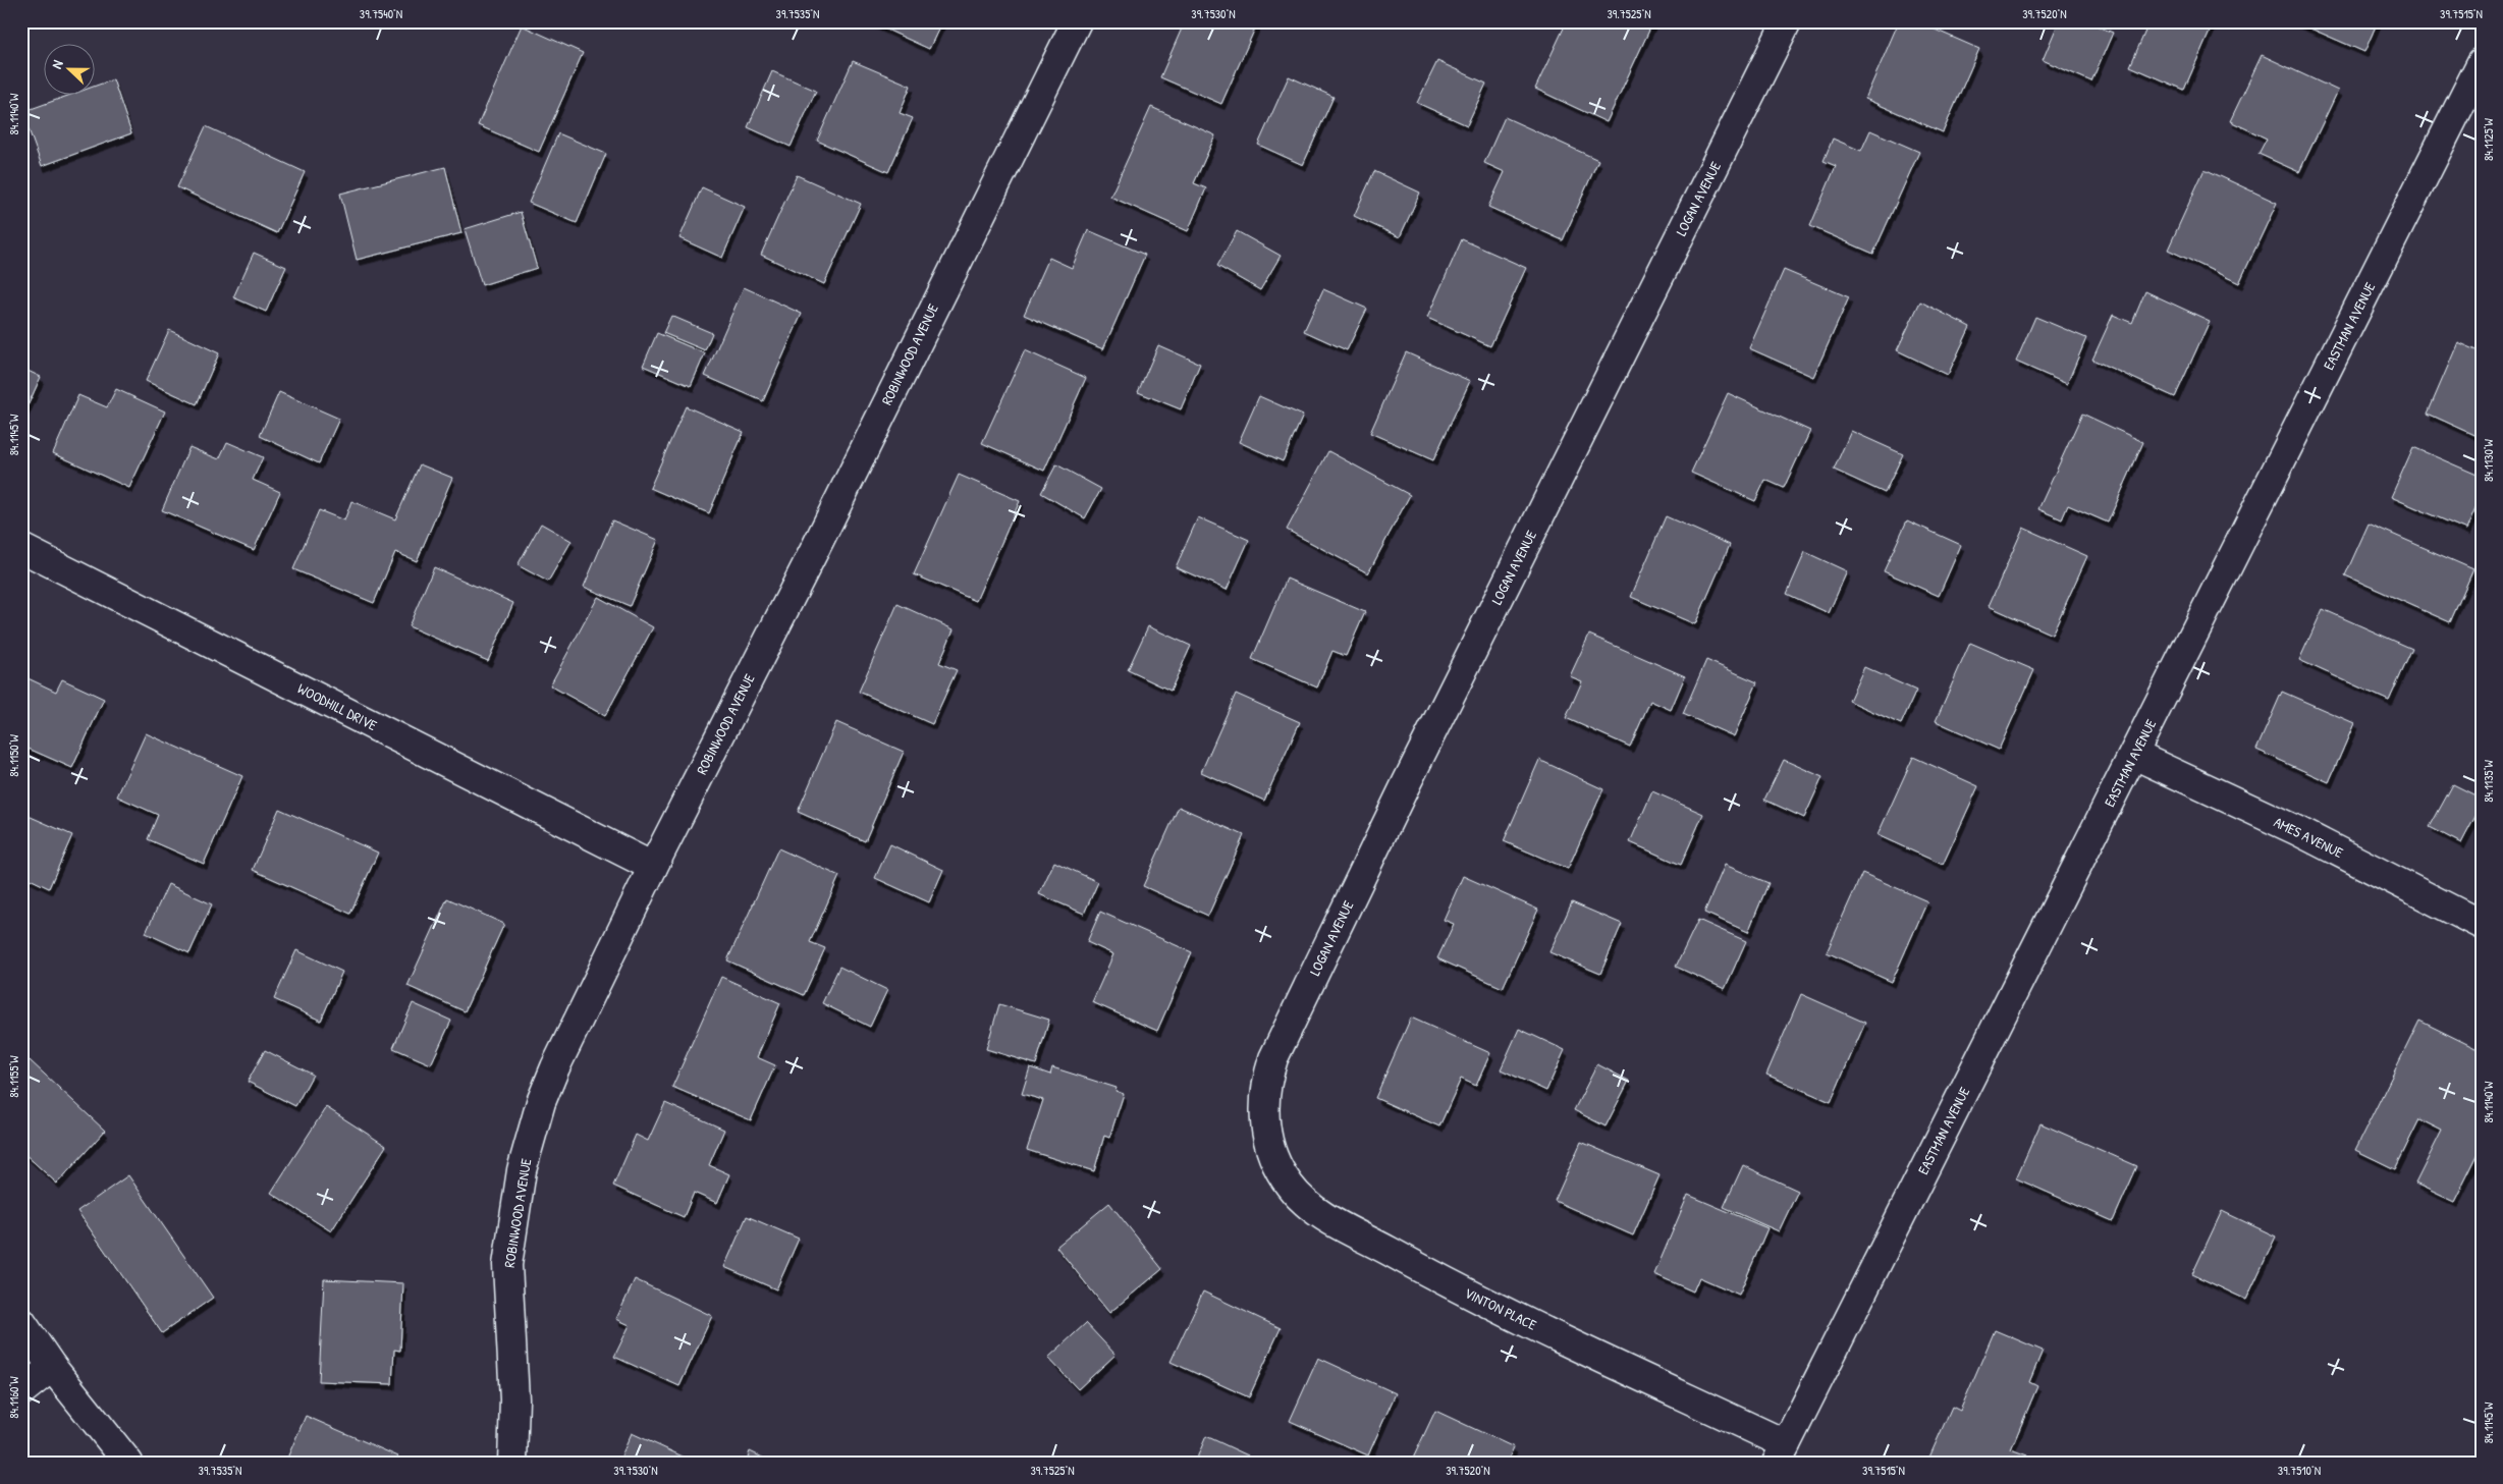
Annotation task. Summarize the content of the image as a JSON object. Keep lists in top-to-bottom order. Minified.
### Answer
{"streets":{"street":["LOGAN AVENUE","EASTMAN AVENUE","ROBINWOOD AVENUE","WOODHILL DRIVE","AMES AVENUE","VINTON PLACE"]},"crossings":[["LOGAN AVENUE","VINTON PLACE"],["EASTMAN AVENUE","AMES AVENUE"],["EASTMAN AVENUE","VINTON PLACE"],["ROBINWOOD AVENUE","WOODHILL DRIVE"]],"north":"left","coordinates":["39.7540°N","39.7535°N","39.7530°N","39.7525°N","39.7520°N","39.7515°N","84.1140°W","84.1125°W","84.1145°W","84.1130°W","84.1150°W","84.1135°W","84.1155°W","84.1160°W","39.7510°N"]}
